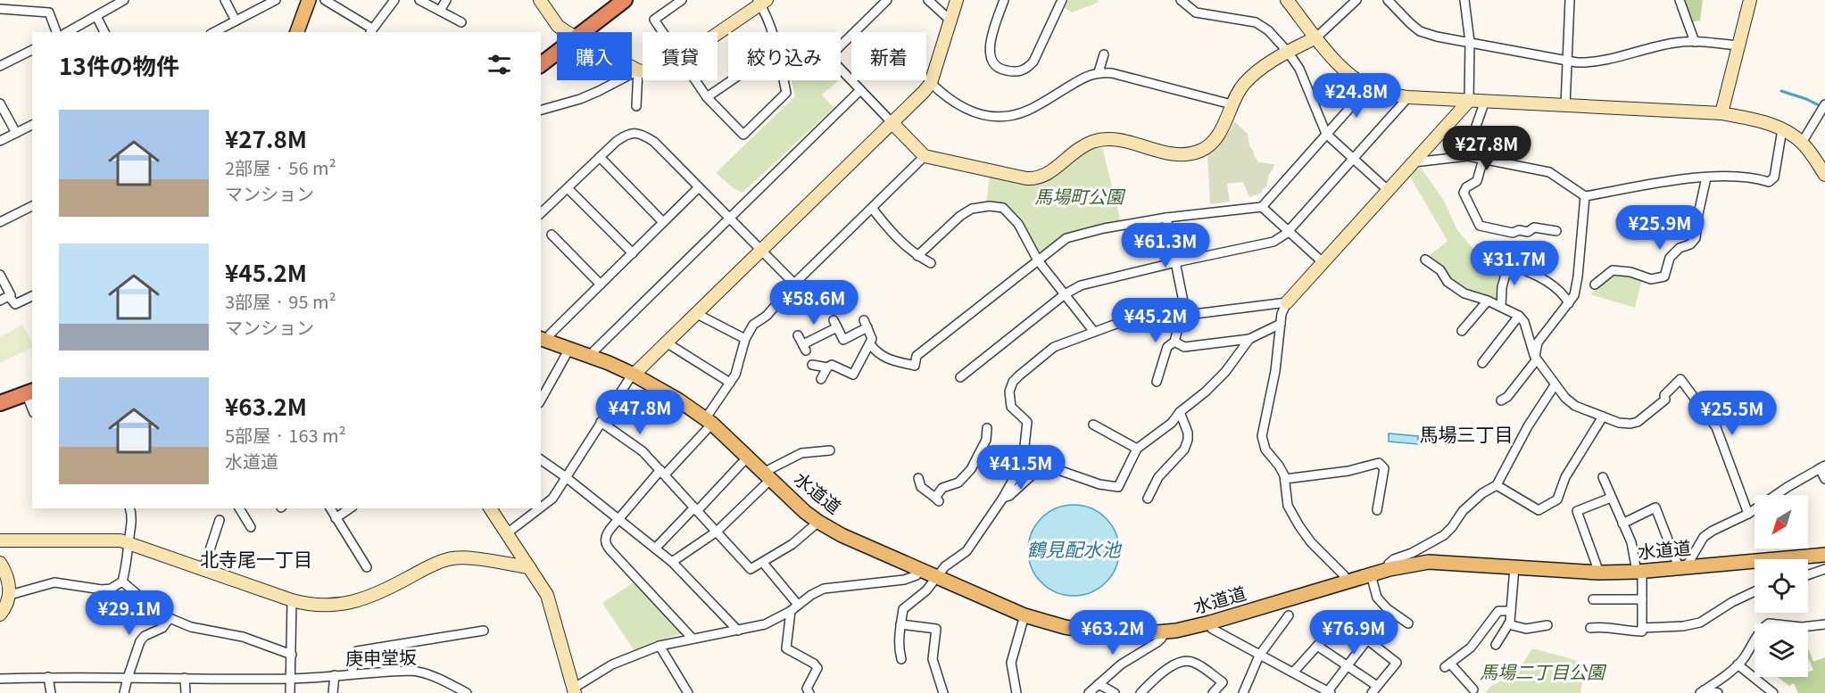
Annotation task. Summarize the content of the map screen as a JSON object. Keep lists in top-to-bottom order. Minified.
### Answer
{"streets":{"main road":["水道道"],"street":["庚申堂坂"]},"districts":["馬場三丁目","北寺尾一丁目"],"water":["鶴見配水池"],"parks":["馬場町公園","馬場二丁目公園"],"north":"bottom left","page":{"chip":["購入","賃貸","絞り込み","新着"],"heading":"13件の物件","price":["¥24.8M","¥27.8M","¥25.9M","¥61.3M","¥31.7M","¥58.6M","¥45.2M","¥47.8M","¥25.5M","¥41.5M","¥29.1M","¥63.2M","¥76.9M"],"list":[{"name":"¥27.8M","note":"2部屋 · 56 m² · マンション"},{"name":"¥45.2M","note":"3部屋 · 95 m² · マンション"},{"name":"¥63.2M","note":"5部屋 · 163 m² · 水道道"}]}}
